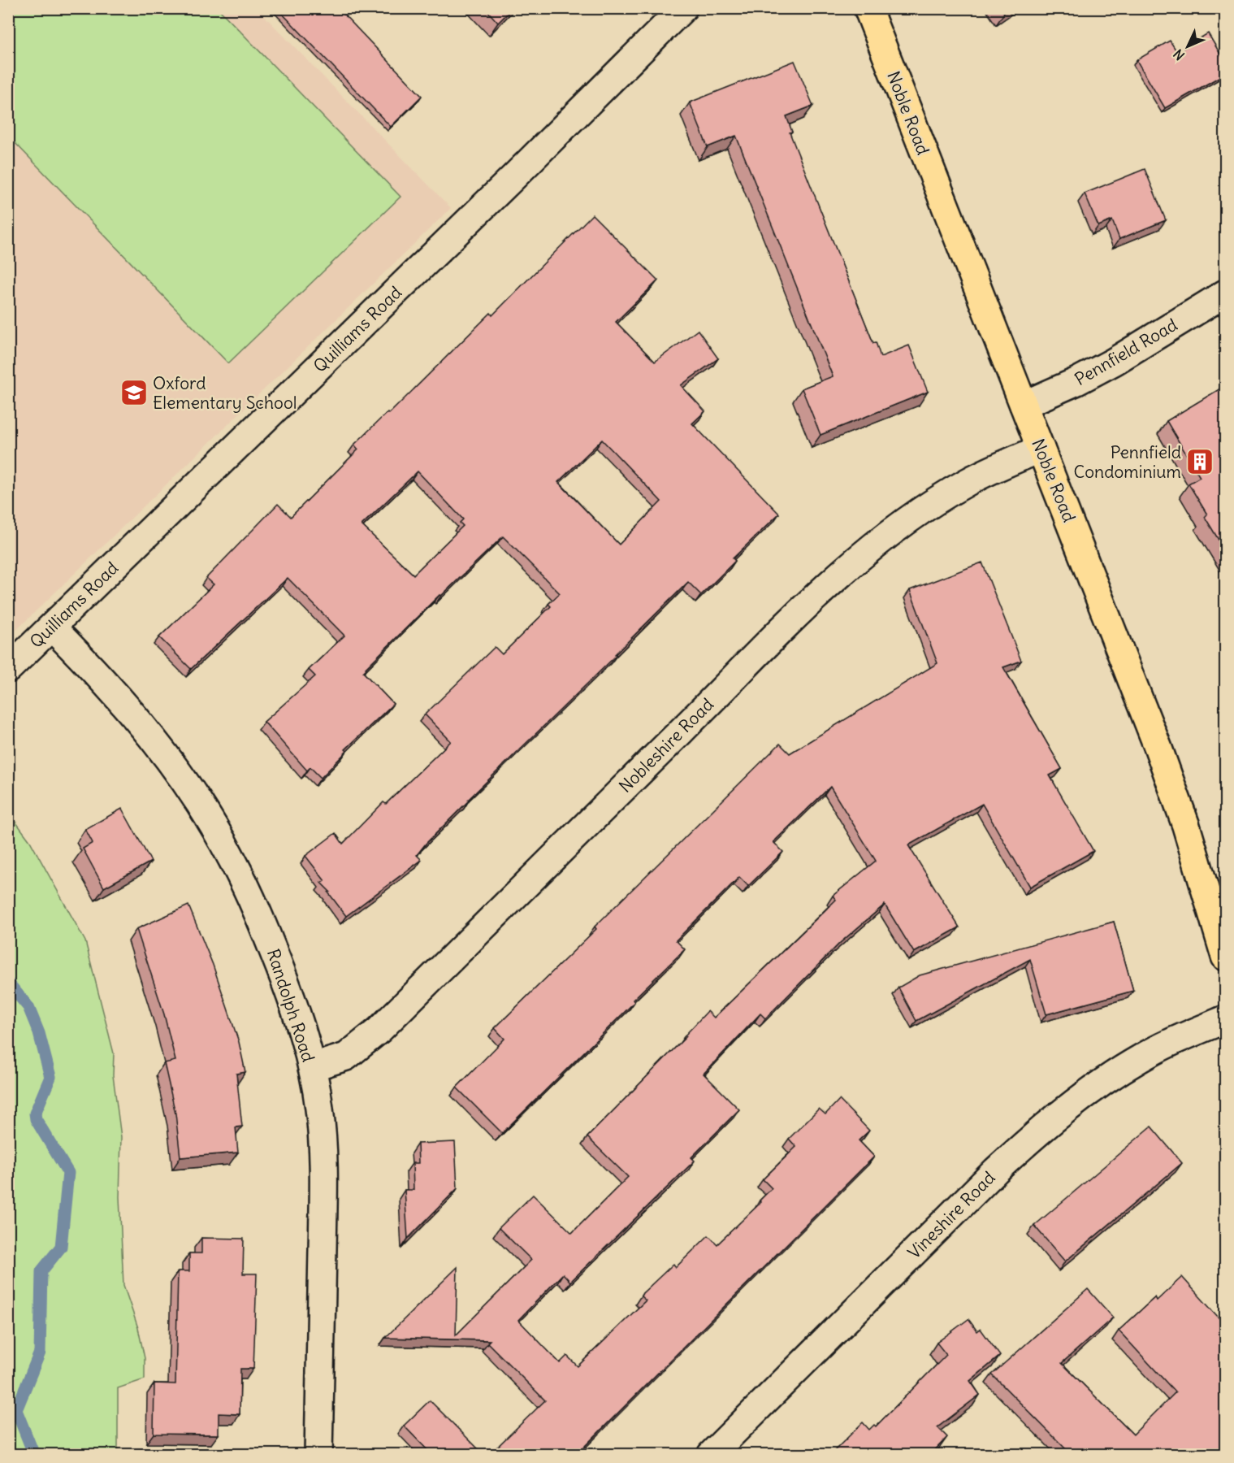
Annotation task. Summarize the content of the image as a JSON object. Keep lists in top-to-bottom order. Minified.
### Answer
{"streets":{"main road":["Noble Road"],"street":["Quilliams Road","Pennfield Road","Nobleshire Road","Randolph Road","Vineshire Road"]},"crossings":[["Noble Road","Pennfield Road"],["Noble Road","Nobleshire Road"],["Quilliams Road","Randolph Road"],["Nobleshire Road","Randolph Road"]],"places":{"school or university":["Oxford Elementary School"],"building":["Pennfield Condominium"]},"north":"bottom left"}
